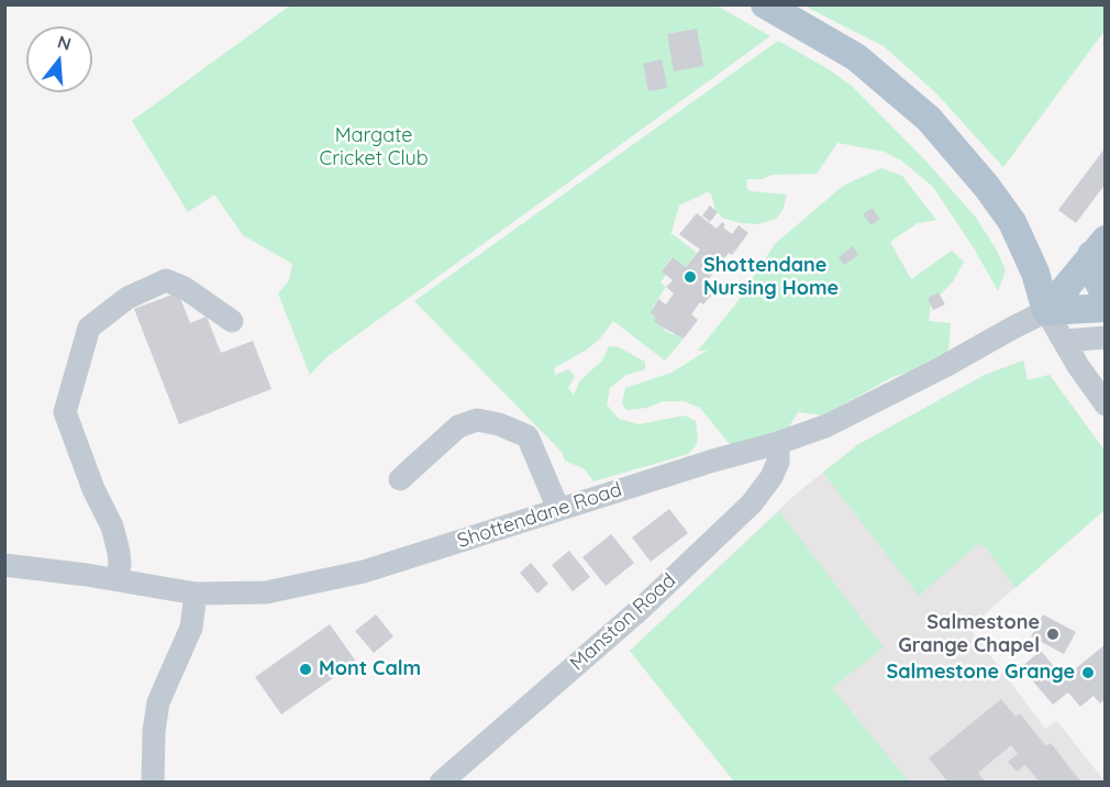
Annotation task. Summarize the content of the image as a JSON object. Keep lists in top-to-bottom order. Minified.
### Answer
{"streets":{"street":["Shottendane Road","Manston Road"]},"crossings":[["Shottendane Road","Manston Road"]],"parks":["Margate Cricket Club"],"places":["Shottendane Nursing Home","Salmestone Grange Chapel","Mont Calm","Salmestone Grange"],"north":"top"}
